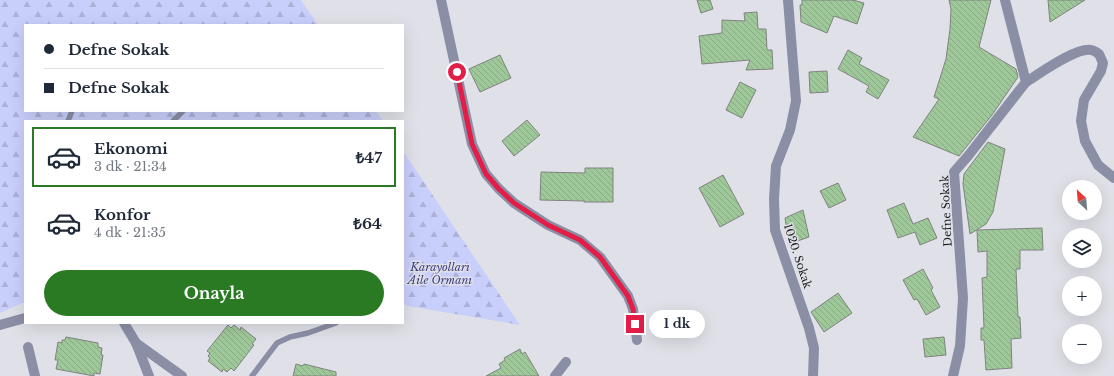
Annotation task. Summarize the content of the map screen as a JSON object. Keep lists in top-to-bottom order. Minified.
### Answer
{"streets":{"street":["Defne Sokak","1020. Sokak"]},"parks":["Karayolları Aile Ormanı"],"north":"top left","page":{"banner":["Defne Sokak","Defne Sokak"],"list":[{"name":"Ekonomi","note":"3 dk · 21:34","value":"₺47"},{"name":"Konfor","note":"4 dk · 21:35","value":"₺64"}],"map_buttons":["+","−"],"buttons":"Onayla","bubble":"1 dk"}}
